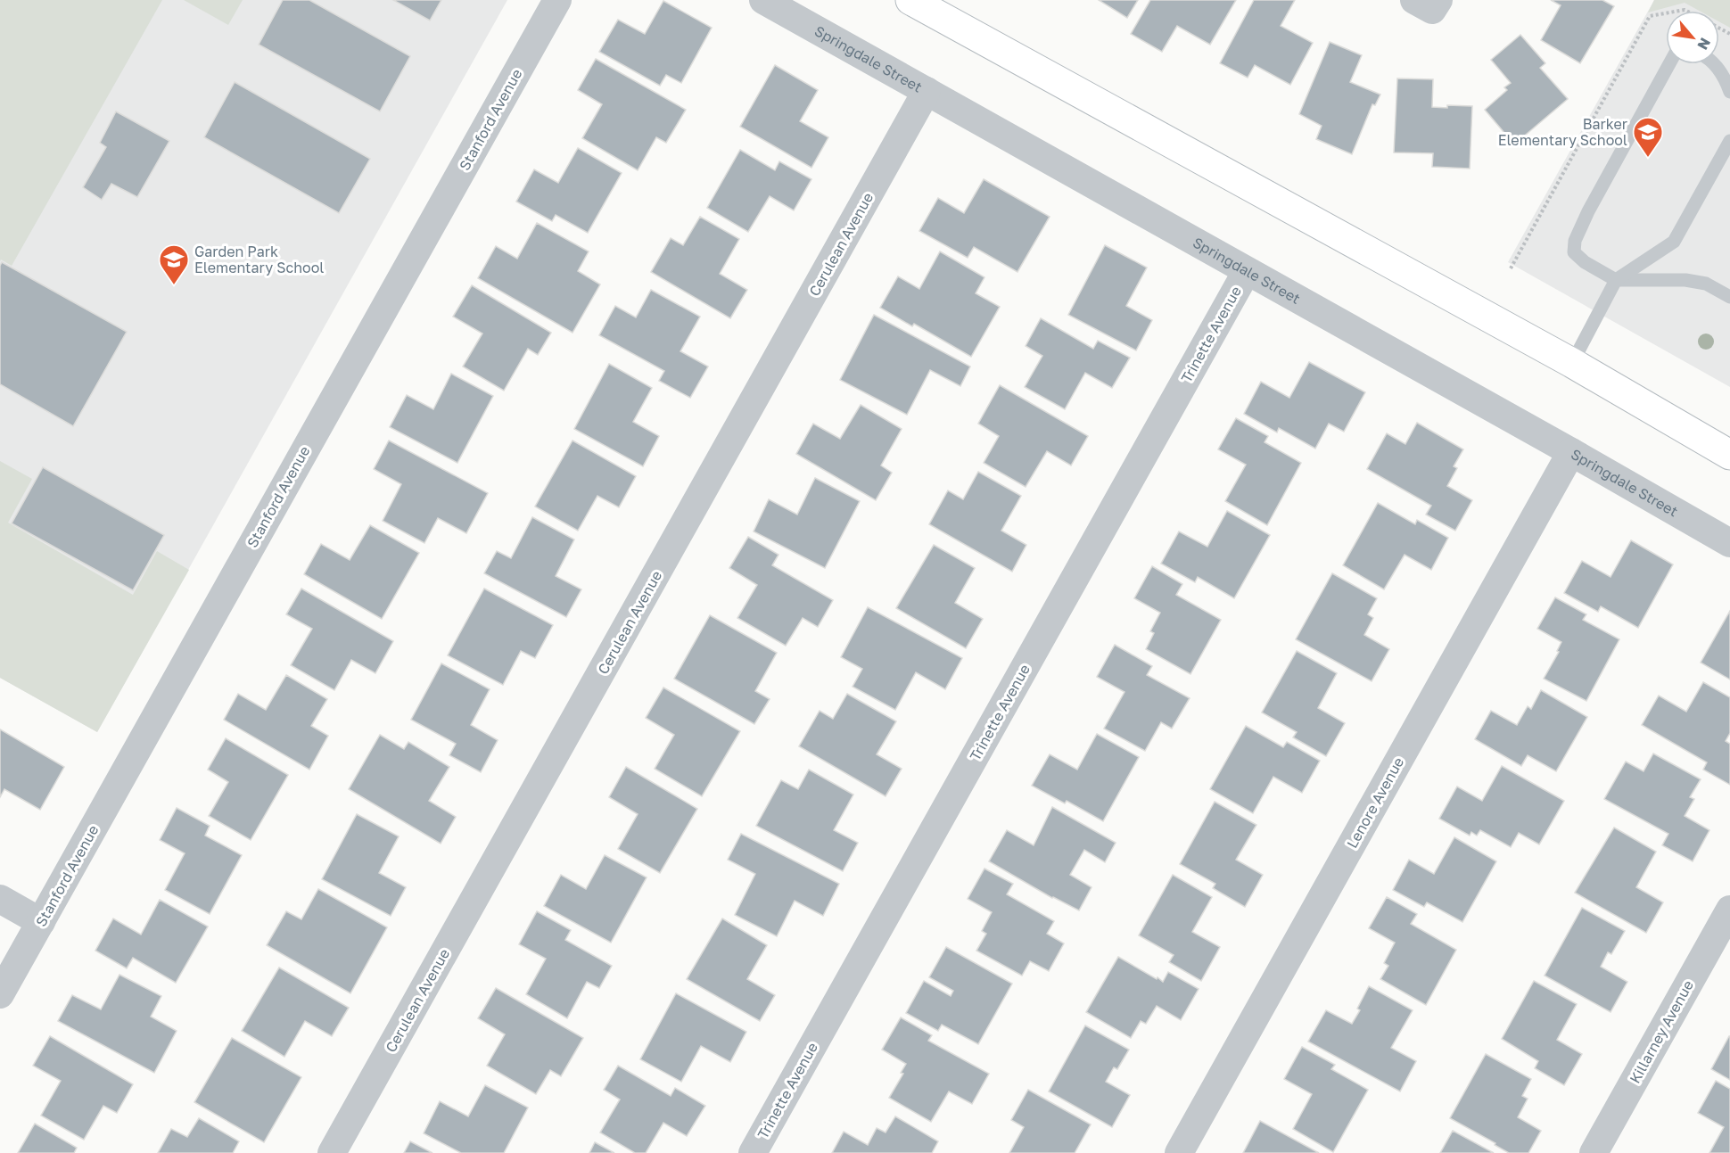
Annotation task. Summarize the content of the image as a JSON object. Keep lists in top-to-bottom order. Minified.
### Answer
{"streets":{"street":["Springdale Street","Stanford Avenue","Cerulean Avenue","Trinette Avenue","Lenore Avenue","Killarney Avenue"]},"crossings":[["Springdale Street","Cerulean Avenue"],["Springdale Street","Trinette Avenue"],["Springdale Street","Lenore Avenue"]],"places":{"school or university":["Barker Elementary School","Garden Park Elementary School"]},"north":"bottom right"}
